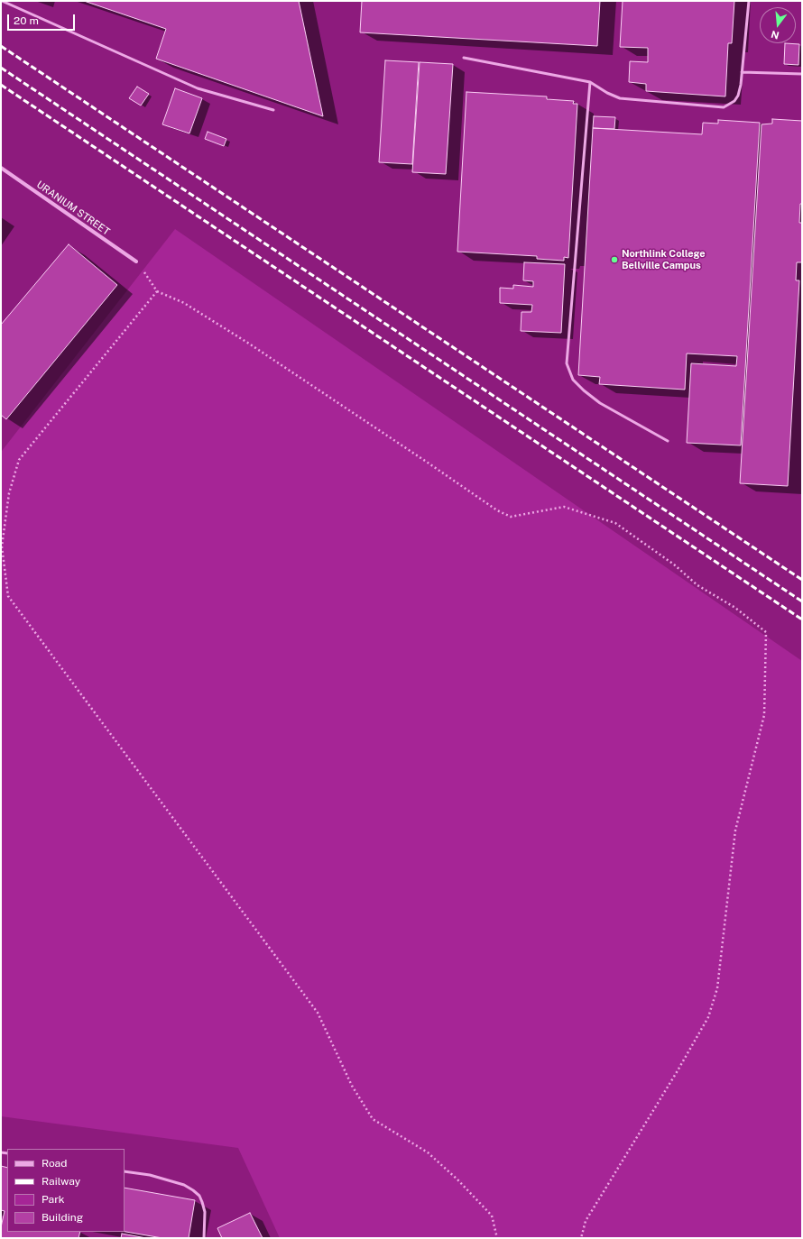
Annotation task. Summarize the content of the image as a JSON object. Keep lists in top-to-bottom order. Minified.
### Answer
{"streets":{"street":["URANIUM STREET"]},"places":["Northlink College Bellville Campus"],"legend":["Road","Railway","Park","Building"],"scale_bar":"20 m","north":"bottom"}
